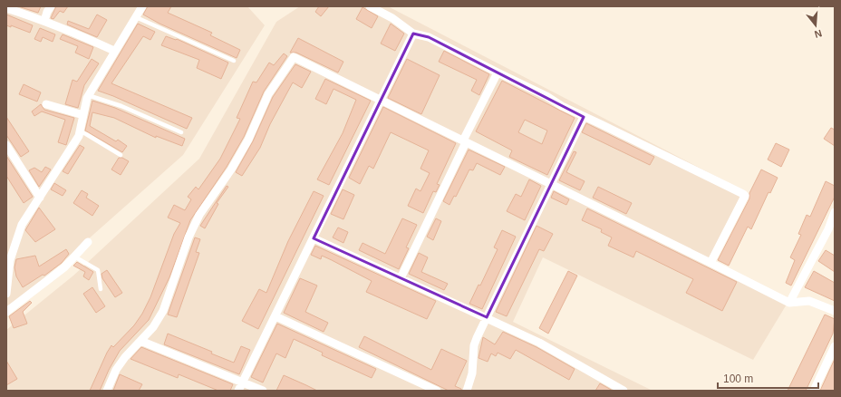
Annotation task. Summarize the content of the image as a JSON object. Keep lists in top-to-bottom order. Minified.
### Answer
{"scale_bar":"100 m","north":"bottom"}
